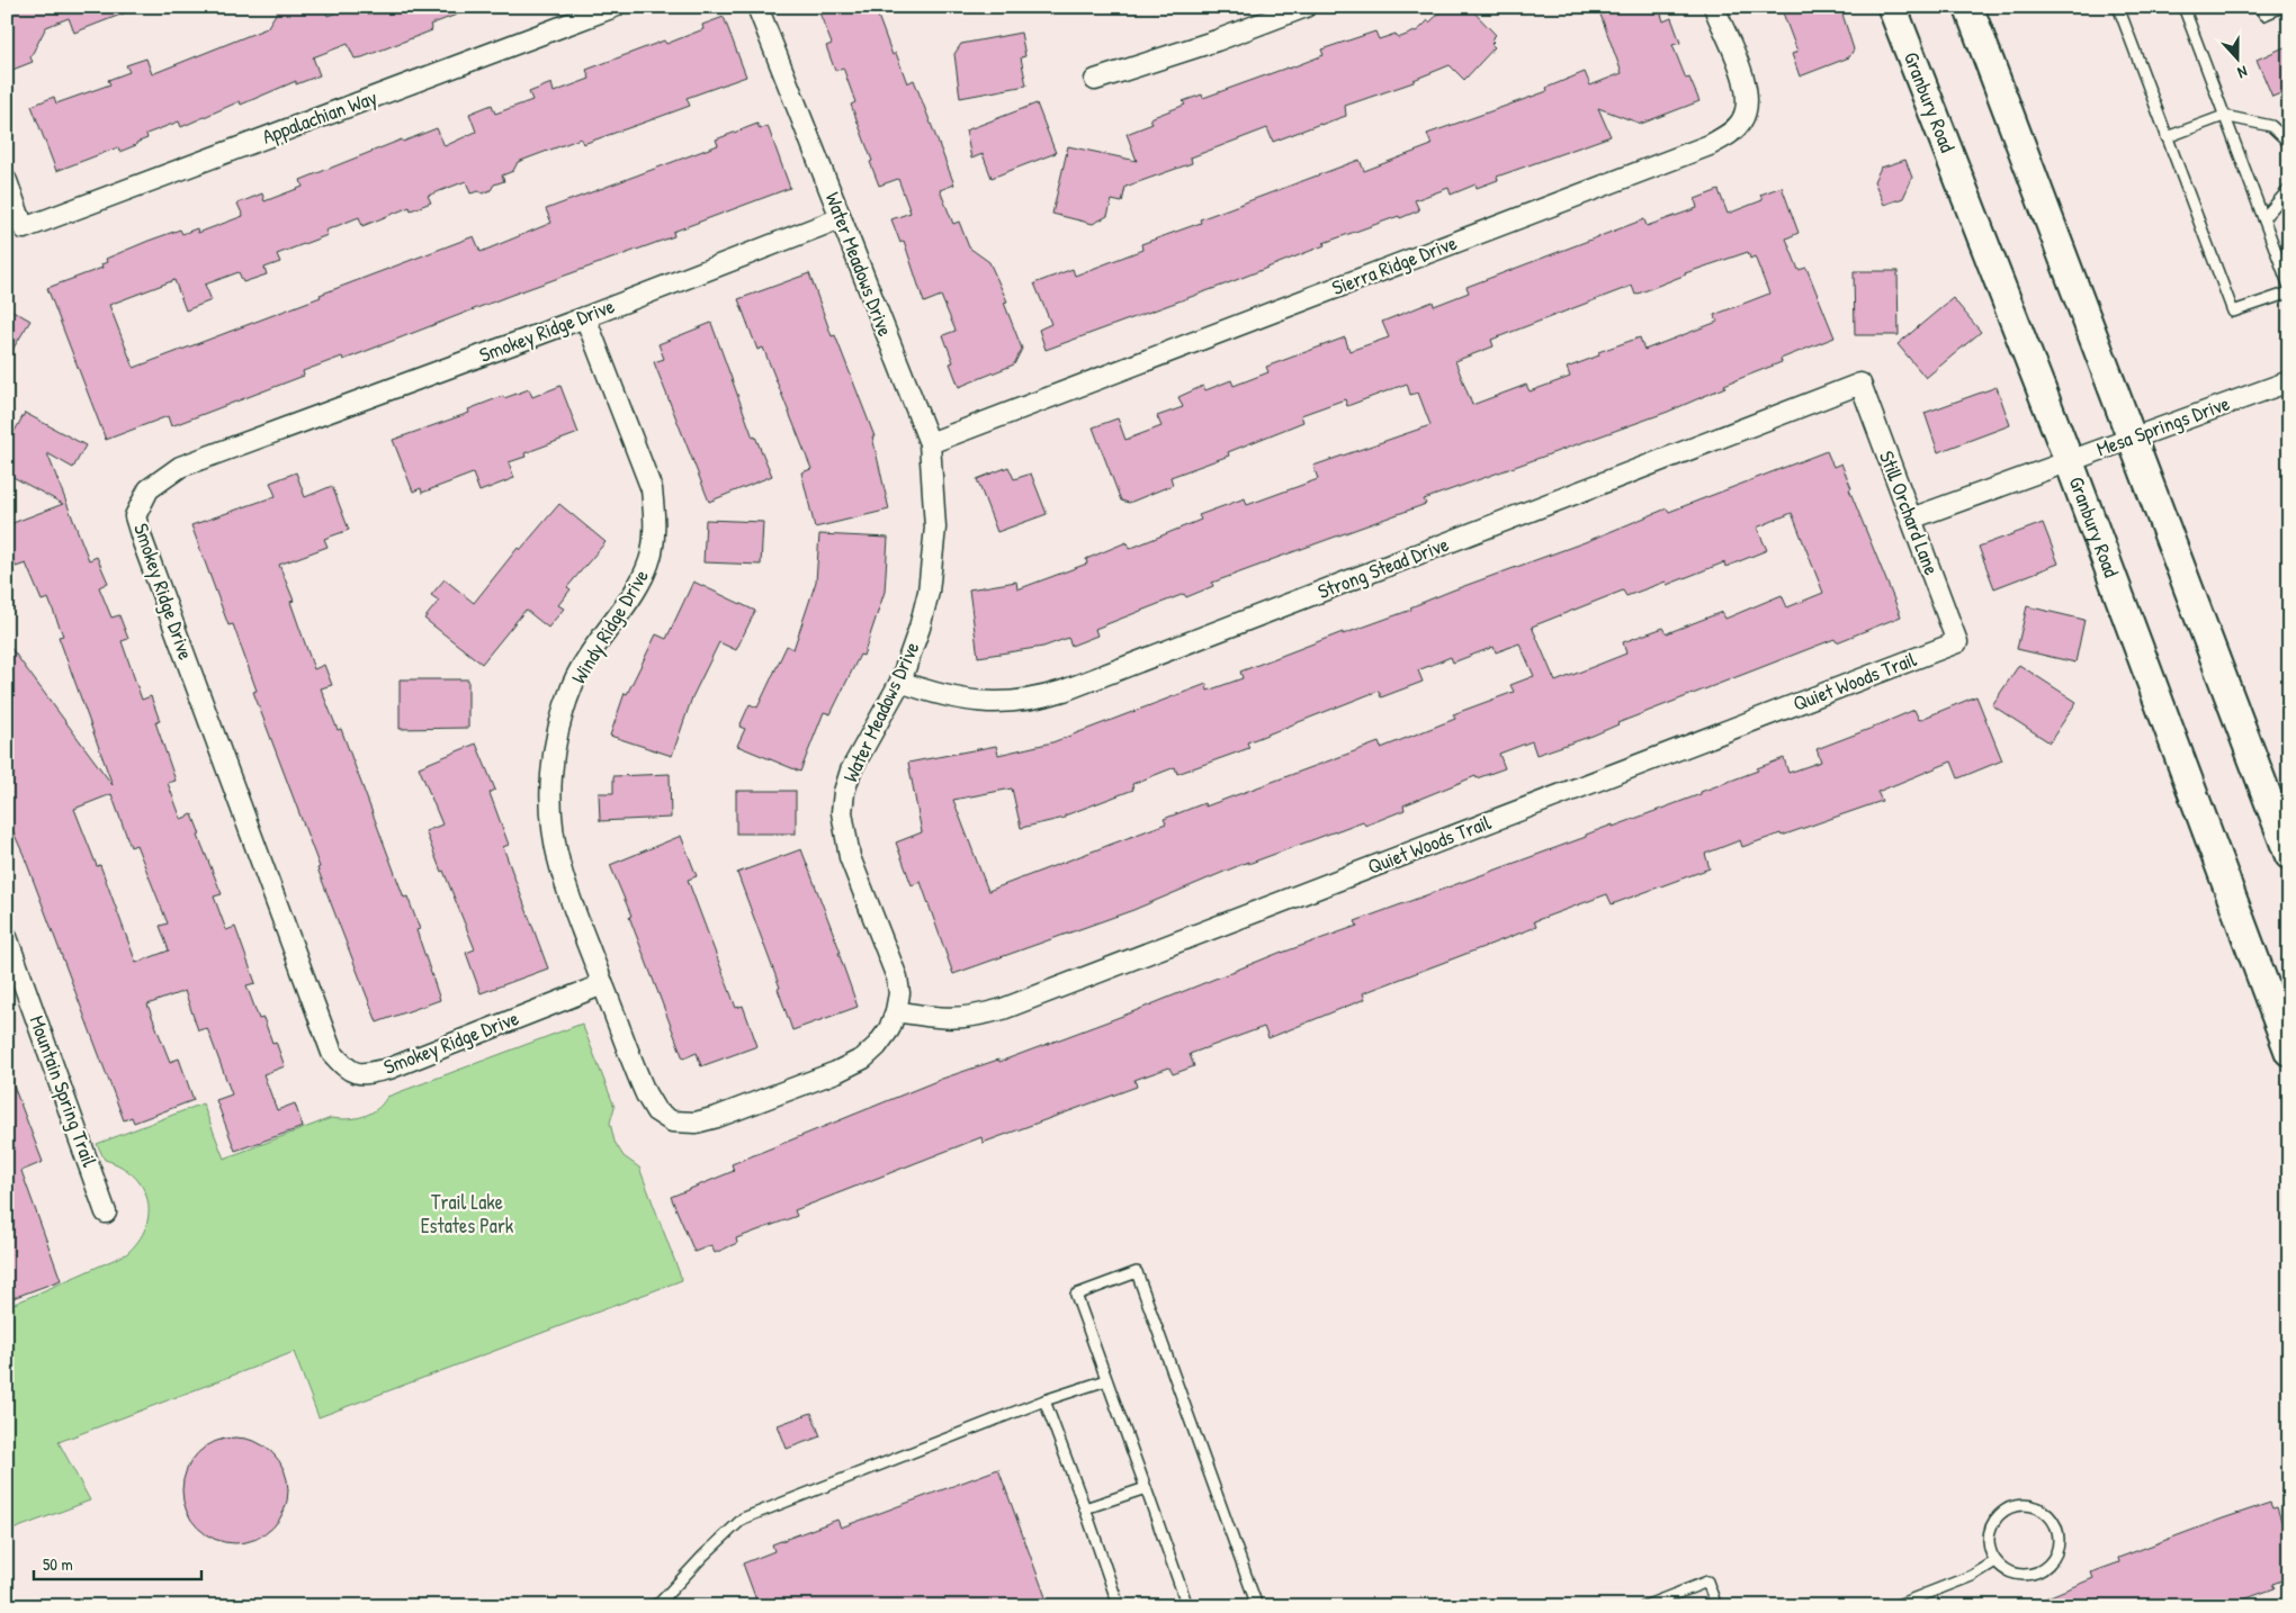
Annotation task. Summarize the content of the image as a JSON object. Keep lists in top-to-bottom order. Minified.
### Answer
{"streets":{"main road":["Granbury Road"],"street":["Appalachian Way","Water Meadows Drive","Sierra Ridge Drive","Smokey Ridge Drive","Mesa Springs Drive","Still Orchard Lane","Strong Stead Drive","Windy Ridge Drive","Quiet Woods Trail","Mountain Spring Trail"]},"crossings":[["Granbury Road","Mesa Springs Drive"],["Water Meadows Drive","Sierra Ridge Drive"],["Water Meadows Drive","Smokey Ridge Drive"],["Water Meadows Drive","Strong Stead Drive"],["Water Meadows Drive","Windy Ridge Drive"],["Water Meadows Drive","Quiet Woods Trail"],["Smokey Ridge Drive","Windy Ridge Drive"],["Mesa Springs Drive","Still Orchard Lane"],["Still Orchard Lane","Strong Stead Drive"],["Still Orchard Lane","Quiet Woods Trail"]],"parks":["Trail Lake Estates Park"],"scale_bar":"50 m","north":"bottom"}
